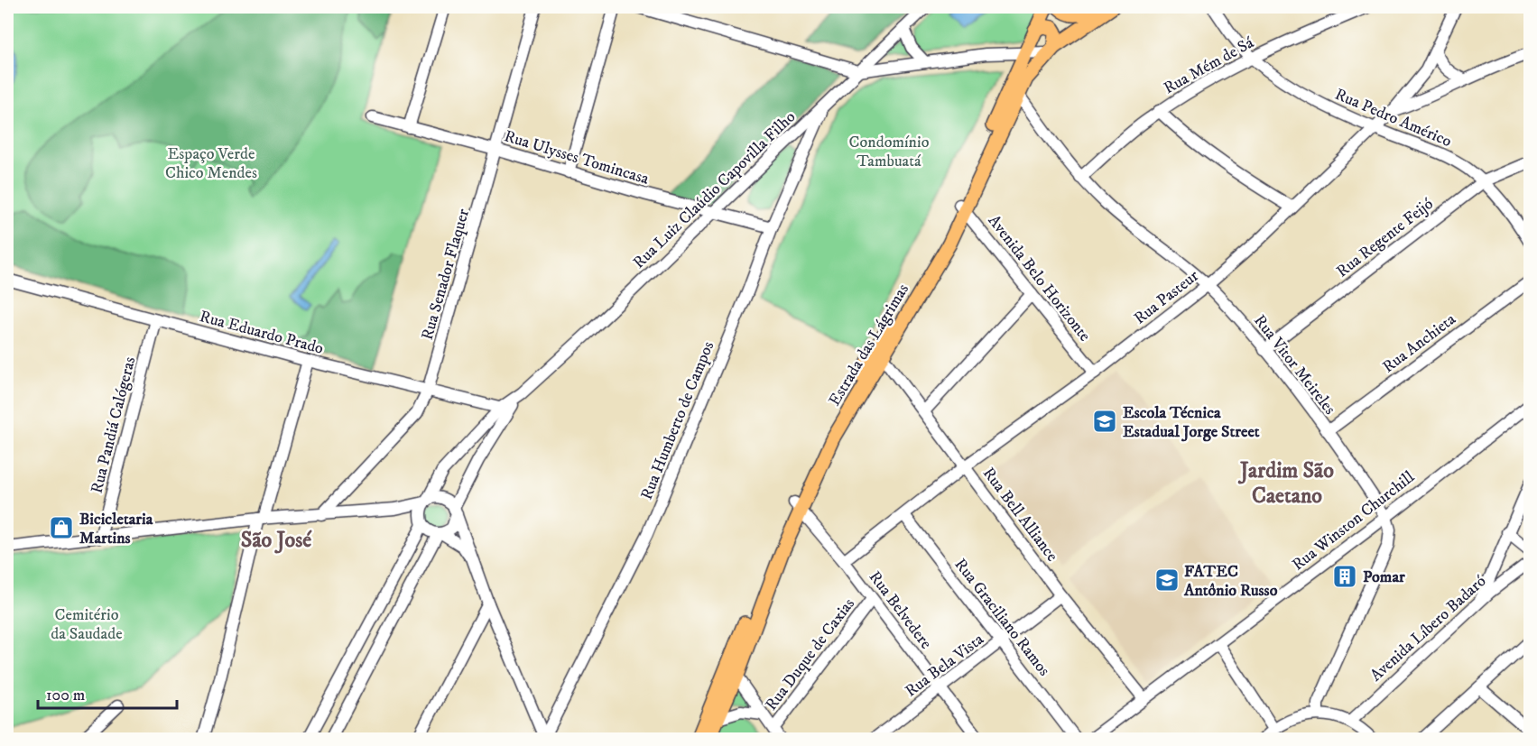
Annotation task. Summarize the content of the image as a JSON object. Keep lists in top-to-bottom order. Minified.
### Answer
{"streets":{"main road":["Estrada das Lágrimas"],"street":["Rua Mém de Sá","Rua Pedro Américo","Rua Ulysses Tomincasa","Rua Luiz Claúdio Capovilla Filho","Rua Regente Feijó","Rua Senador Flaquer","Avenida Belo Horizonte","Rua Pasteur","Rua Eduardo Prado","Rua Anchieta","Rua Vitor Meireles","Rua Humberto de Campos","Rua Pandiá Calógeras","Rua Bell Alliance","Rua Winston Churchill","Rua Belvedere","Rua Graciliano Ramos","Avenida Líbero Badaró","Rua Duque de Caxias","Rua Bela Vista"]},"crossings":[["Rua Mém de Sá","Rua Pedro Américo"],["Rua Mém de Sá","Rua Vitor Meireles"],["Rua Pedro Américo","Rua Regente Feijó"],["Rua Pedro Américo","Rua Pasteur"],["Rua Ulysses Tomincasa","Rua Luiz Claúdio Capovilla Filho"],["Rua Ulysses Tomincasa","Rua Senador Flaquer"],["Rua Ulysses Tomincasa","Rua Humberto de Campos"],["Rua Luiz Claúdio Capovilla Filho","Rua Eduardo Prado"],["Rua Luiz Claúdio Capovilla Filho","Rua Humberto de Campos"],["Rua Regente Feijó","Rua Vitor Meireles"],["Rua Senador Flaquer","Rua Eduardo Prado"],["Avenida Belo Horizonte","Rua Pasteur"],["Avenida Belo Horizonte","Estrada das Lágrimas"],["Rua Pasteur","Rua Vitor Meireles"],["Rua Pasteur","Rua Bell Alliance"],["Rua Pasteur","Rua Belvedere"],["Rua Pasteur","Rua Graciliano Ramos"],["Rua Eduardo Prado","Rua Pandiá Calógeras"],["Rua Anchieta","Rua Vitor Meireles"],["Estrada das Lágrimas","Rua Vitor Meireles"],["Estrada das Lágrimas","Rua Bell Alliance"],["Estrada das Lágrimas","Rua Belvedere"],["Rua Vitor Meireles","Rua Winston Churchill"],["Rua Bell Alliance","Rua Winston Churchill"],["Rua Bell Alliance","Rua Bela Vista"],["Rua Belvedere","Rua Duque de Caxias"],["Rua Belvedere","Rua Bela Vista"],["Rua Graciliano Ramos","Rua Bela Vista"]],"districts":["Jardim São Caetano","São José"],"parks":["Condomínio Tambuatá","Espaço Verde Chico Mendes","Cemitério da Saudade"],"places":{"school or university":["Escola Técnica Estadual Jorge Street","FATEC Antônio Russo"],"shop":["Bicicletaria Martins"],"building":["Pomar"]},"scale_bar":"100 m"}
